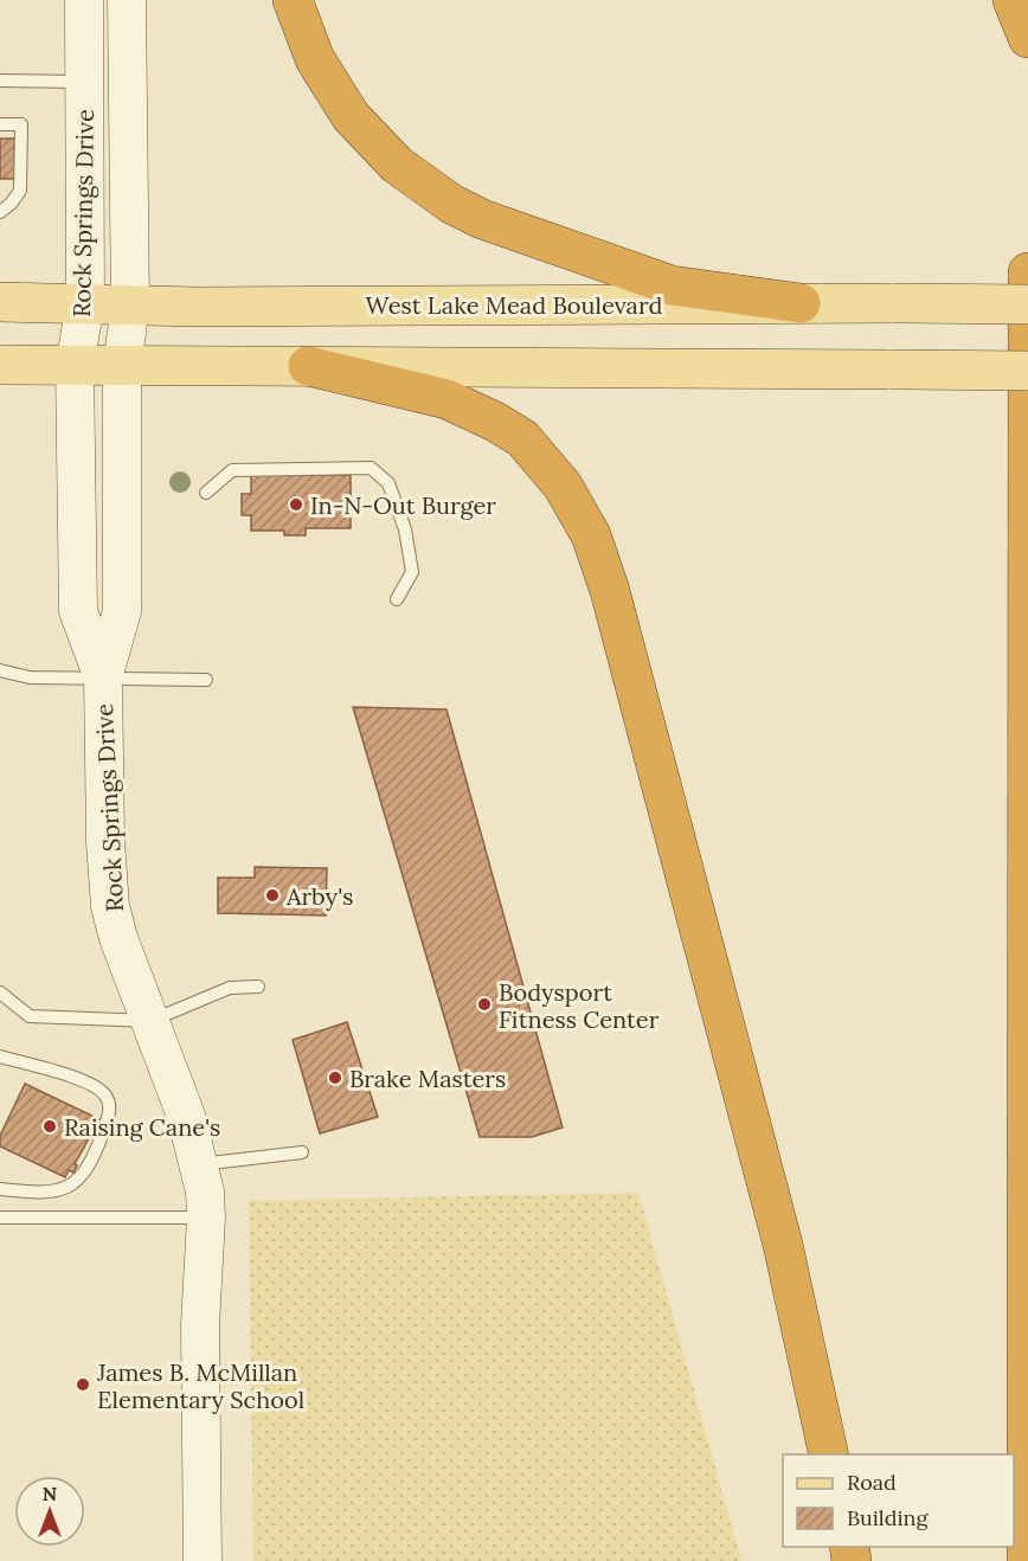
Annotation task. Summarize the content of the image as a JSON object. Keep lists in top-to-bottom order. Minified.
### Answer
{"streets":{"main road":["West Lake Mead Boulevard"],"street":["Rock Springs Drive"]},"crossings":[["Rock Springs Drive","West Lake Mead Boulevard"]],"places":["In-N-Out Burger","Arby's","Bodysport Fitness Center","Brake Masters","Raising Cane's","James B. McMillan Elementary School"],"legend":["Road","Building"],"north":"top"}
